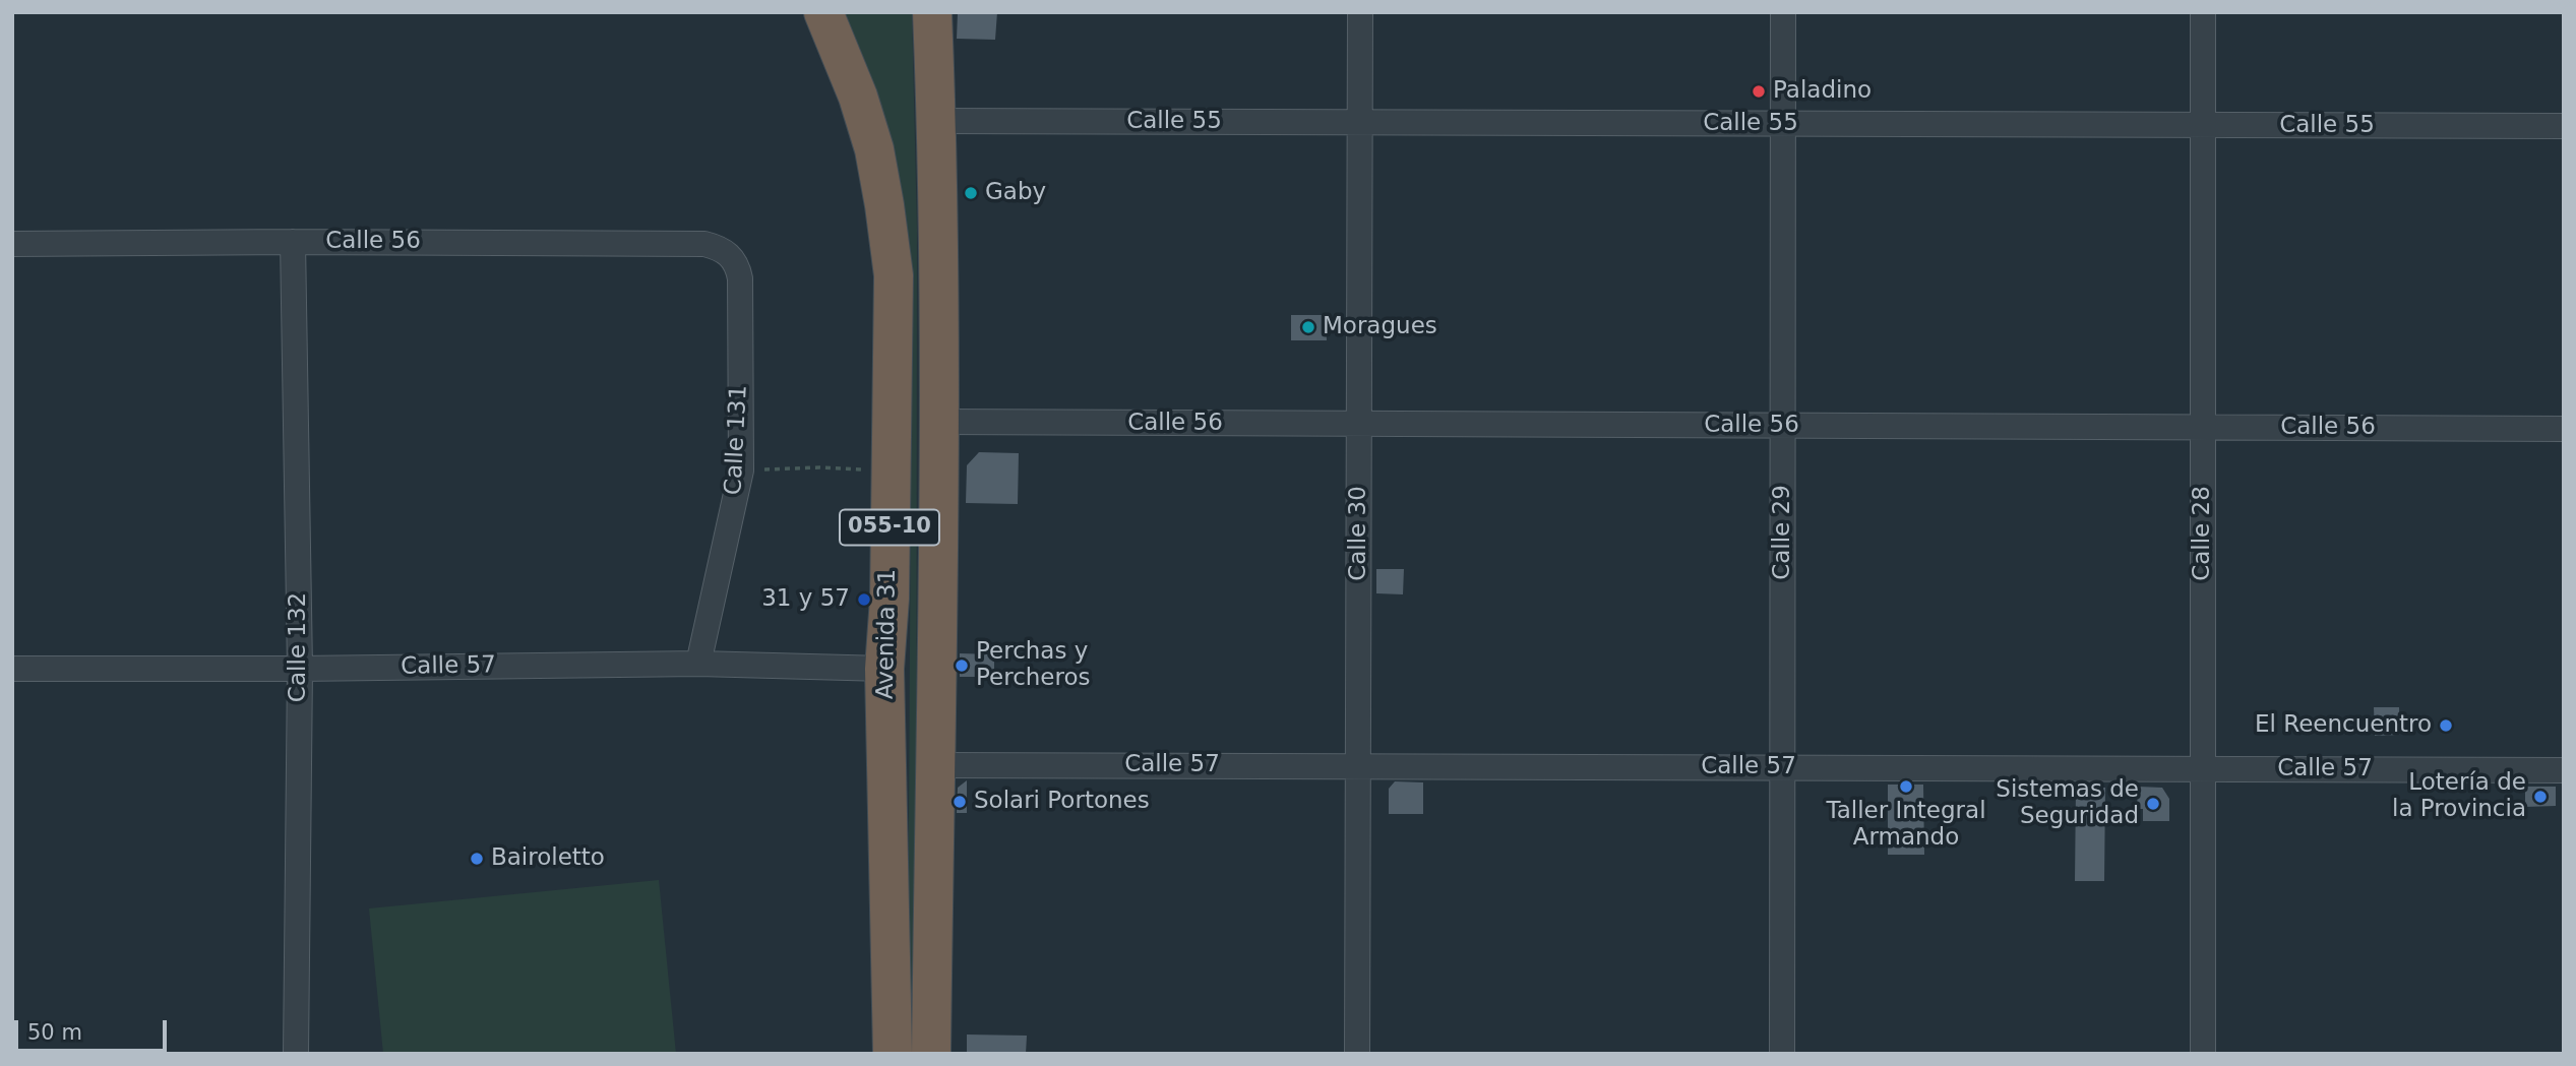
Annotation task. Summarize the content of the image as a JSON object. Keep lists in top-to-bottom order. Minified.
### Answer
{"streets":{"highway":["055-10","Avenida 31"],"street":["Calle 55","Calle 56","Calle 131","Calle 29","Calle 30","Calle 28","Calle 132","Calle 57"]},"crossings":[["Calle 55","Calle 29"],["Calle 55","Calle 30"],["Calle 55","Calle 28"],["Calle 55","Avenida 31"],["Calle 56","Calle 131"],["Calle 56","Calle 29"],["Calle 56","Calle 30"],["Calle 56","Calle 28"],["Calle 56","Avenida 31"],["Calle 56","Calle 132"],["Calle 131","Calle 57"],["Calle 29","Calle 57"],["Calle 30","Calle 57"],["Calle 28","Calle 57"],["Avenida 31","Calle 57"],["Calle 132","Calle 57"]],"places":["Paladino","Gaby","Moragues","31 y 57","Perchas y Percheros","El Reencuentro","Taller Integral Armando","Lotería de la Provincia","Solari Portones","Sistemas de Seguridad","Bairoletto"],"scale_bar":"50 m"}
